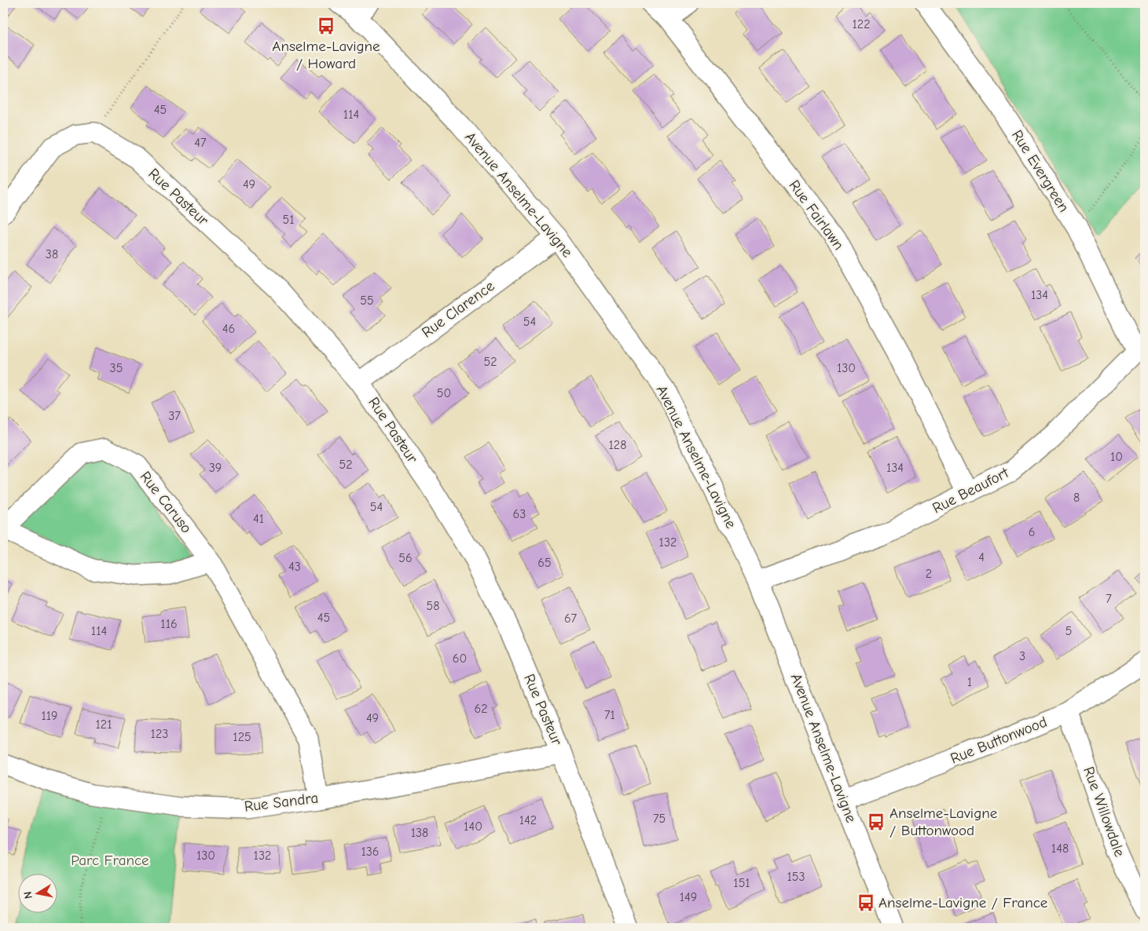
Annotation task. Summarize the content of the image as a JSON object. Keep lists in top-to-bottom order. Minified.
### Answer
{"streets":{"street":["Rue Evergreen","Avenue Anselme-Lavigne","Rue Pasteur","Rue Fairlawn","Rue Clarence","Rue Beaufort","Rue Caruso","Rue Buttonwood","Rue Sandra","Rue Willowdale"]},"crossings":[["Rue Evergreen","Rue Beaufort"],["Avenue Anselme-Lavigne","Rue Clarence"],["Avenue Anselme-Lavigne","Rue Beaufort"],["Avenue Anselme-Lavigne","Rue Buttonwood"],["Rue Pasteur","Rue Clarence"],["Rue Pasteur","Rue Sandra"],["Rue Fairlawn","Rue Beaufort"],["Rue Caruso","Rue Sandra"],["Rue Buttonwood","Rue Willowdale"]],"parks":["Parc France"],"places":{"bus stop":["Anselme-Lavigne / Howard","Anselme-Lavigne / Buttonwood","Anselme-Lavigne / France"]},"house_numbers":["122","45","114","47","49","51","38","134","55","54","46","52","35","130","50","37","128","10","52","39","134","8","54","63","41","6","132","4","56","65","43","2","7","58","45","67","116","114","5","3","60","1","62","71","119","49","121","123","125","75","142","140","138","148","136","130","132","153","151","149"],"north":"left"}
